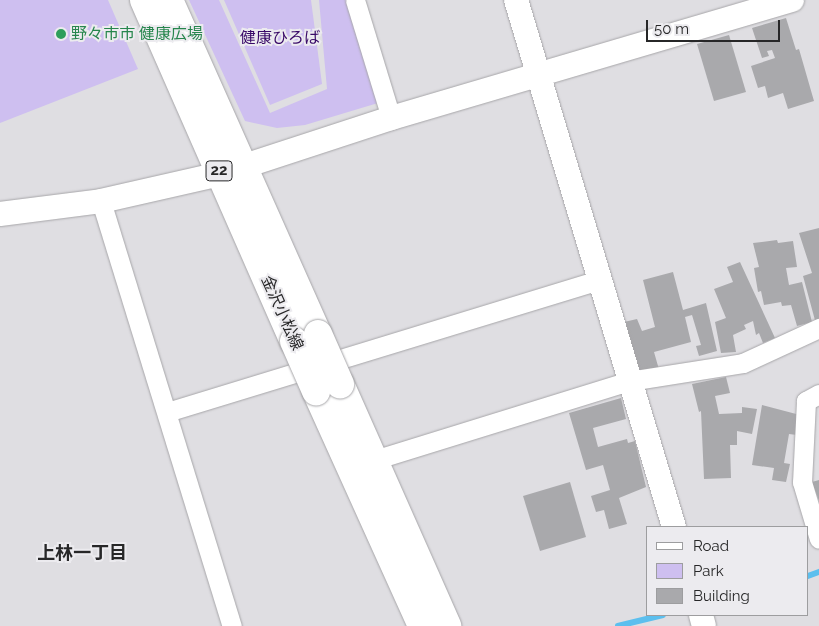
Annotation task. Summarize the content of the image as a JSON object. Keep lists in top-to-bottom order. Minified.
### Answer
{"streets":{"main road":["22","金沢小松線"]},"districts":["上林一丁目"],"parks":["健康ひろば"],"places":["野々市市 健康広場"],"legend":["Road","Park","Building"],"scale_bar":"50 m"}
